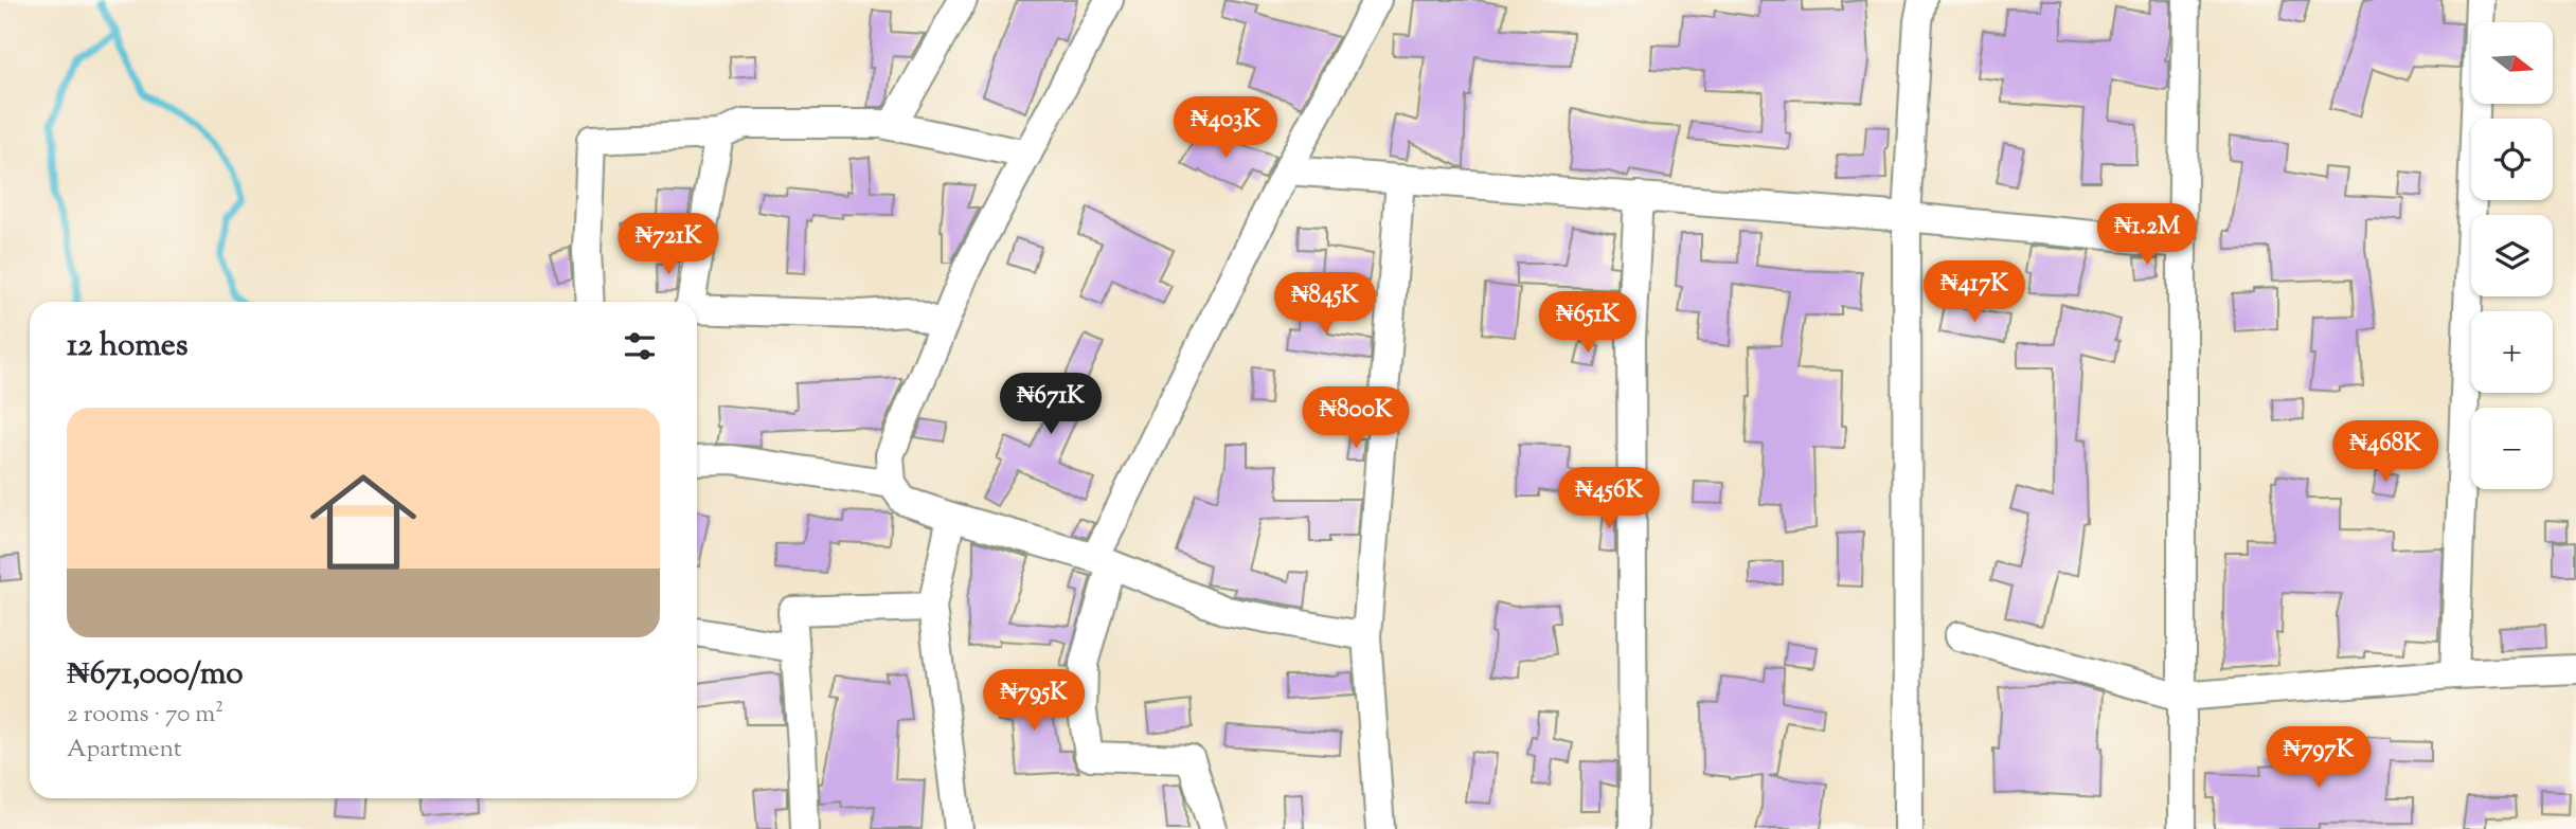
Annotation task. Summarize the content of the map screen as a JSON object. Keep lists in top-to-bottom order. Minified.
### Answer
{"north":"right","page":{"map_buttons":["+","−"],"price":["₦403K","₦1.2M","₦721K","₦417K","₦845K","₦651K","₦671K","₦800K","₦468K","₦456K","₦795K","₦797K"],"heading":"12 homes","list":[{"name":"₦671,000/mo","note":"2 rooms · 70 m² · Apartment"}]}}
